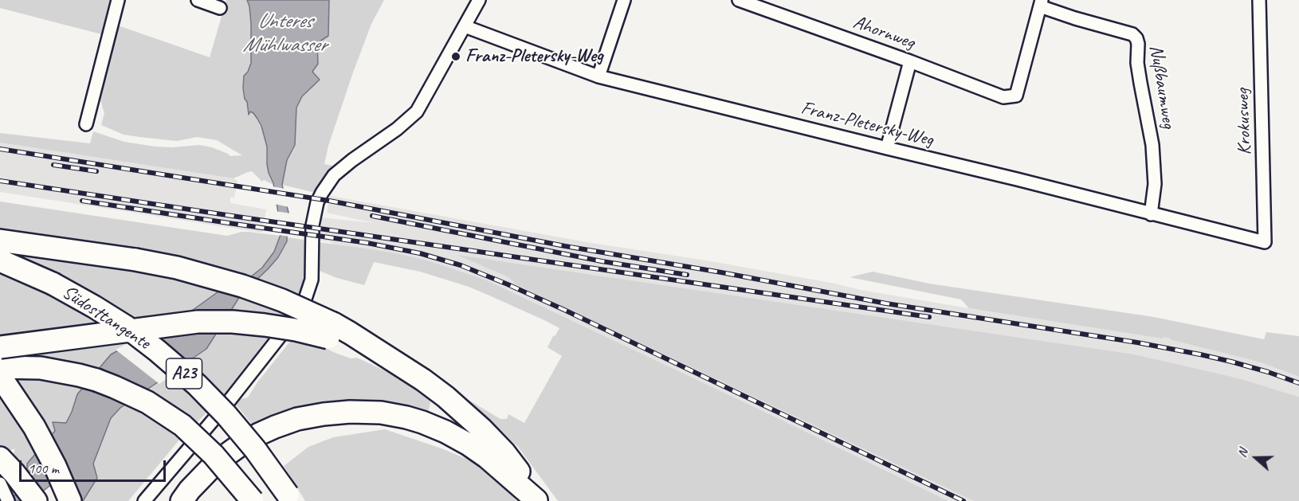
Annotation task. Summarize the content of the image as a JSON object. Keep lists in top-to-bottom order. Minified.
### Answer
{"streets":{"highway":["Südosttangente","A23"],"street":["Ahornweg","Nußbaumweg","Krokusweg","Franz-Pletersky-Weg"]},"crossings":[["Ahornweg","Nußbaumweg"],["Nußbaumweg","Franz-Pletersky-Weg"],["Krokusweg","Franz-Pletersky-Weg"]],"water":["Unteres Mühlwasser"],"places":["Franz-Pletersky-Weg"],"scale_bar":"100 m","north":"left"}
